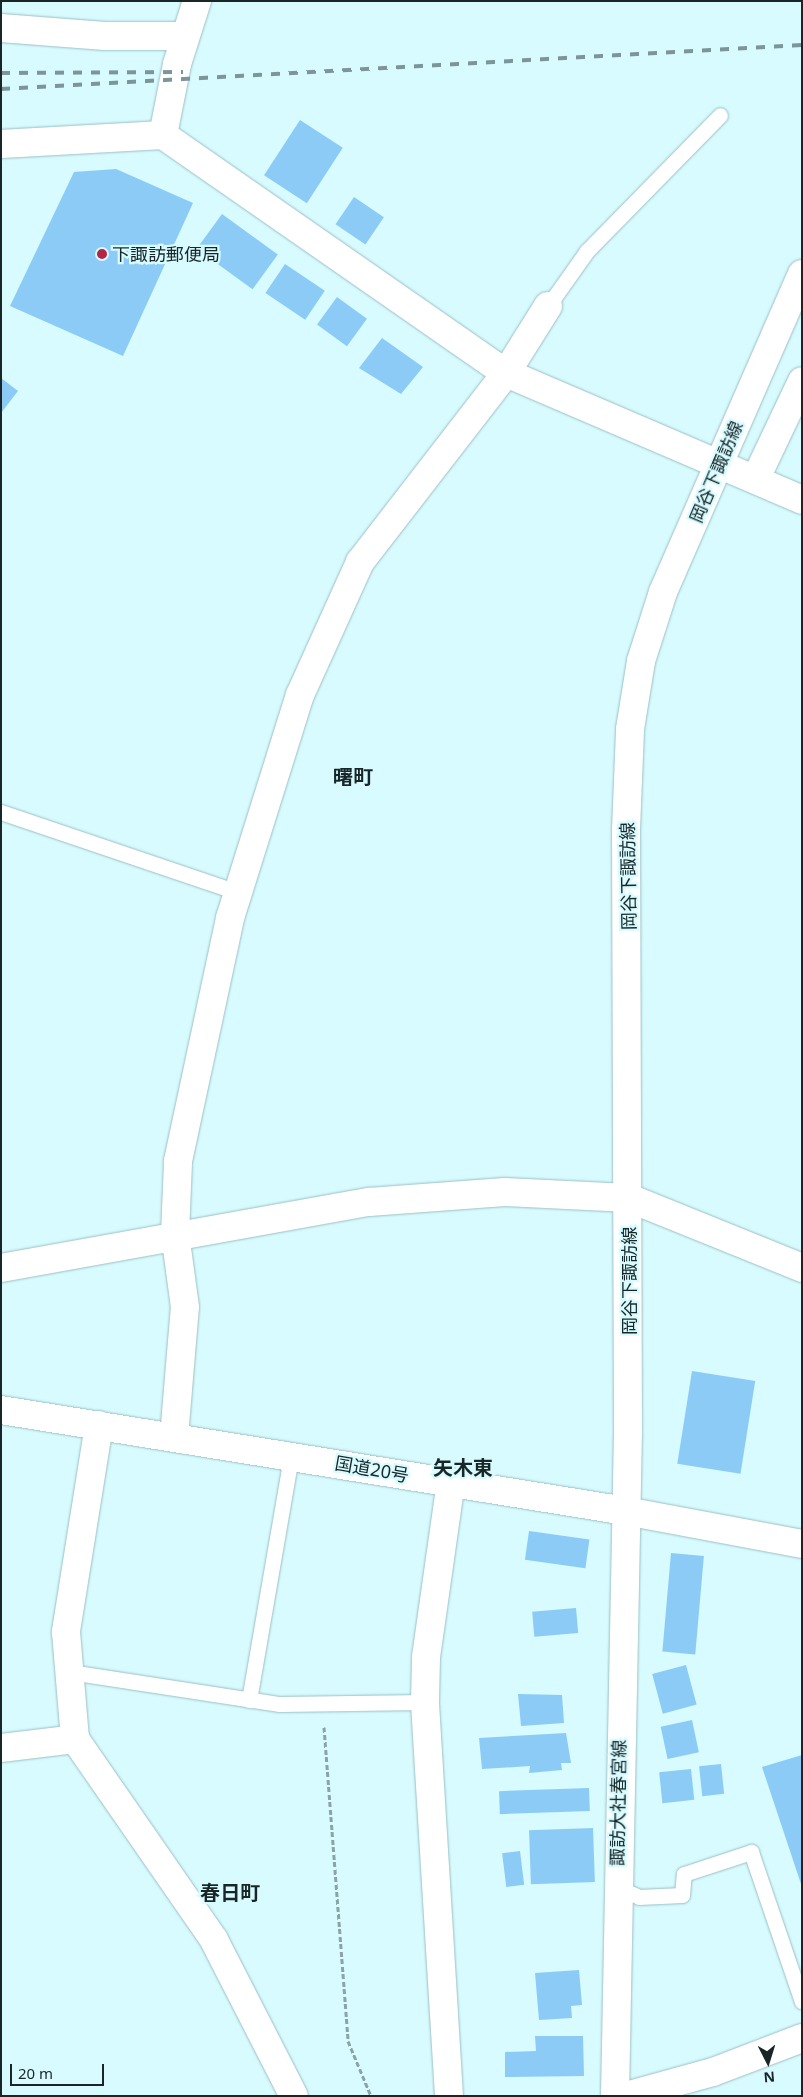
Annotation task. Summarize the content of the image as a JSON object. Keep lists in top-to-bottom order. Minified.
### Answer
{"streets":{"main road":["岡谷下諏訪線","国道20号","諏訪大社春宮線"]},"crossings":[["岡谷下諏訪線","国道20号"],["岡谷下諏訪線","諏訪大社春宮線"],["国道20号","諏訪大社春宮線"]],"districts":["曙町","矢木東","春日町"],"places":["下諏訪郵便局"],"scale_bar":"20 m","north":"bottom"}
